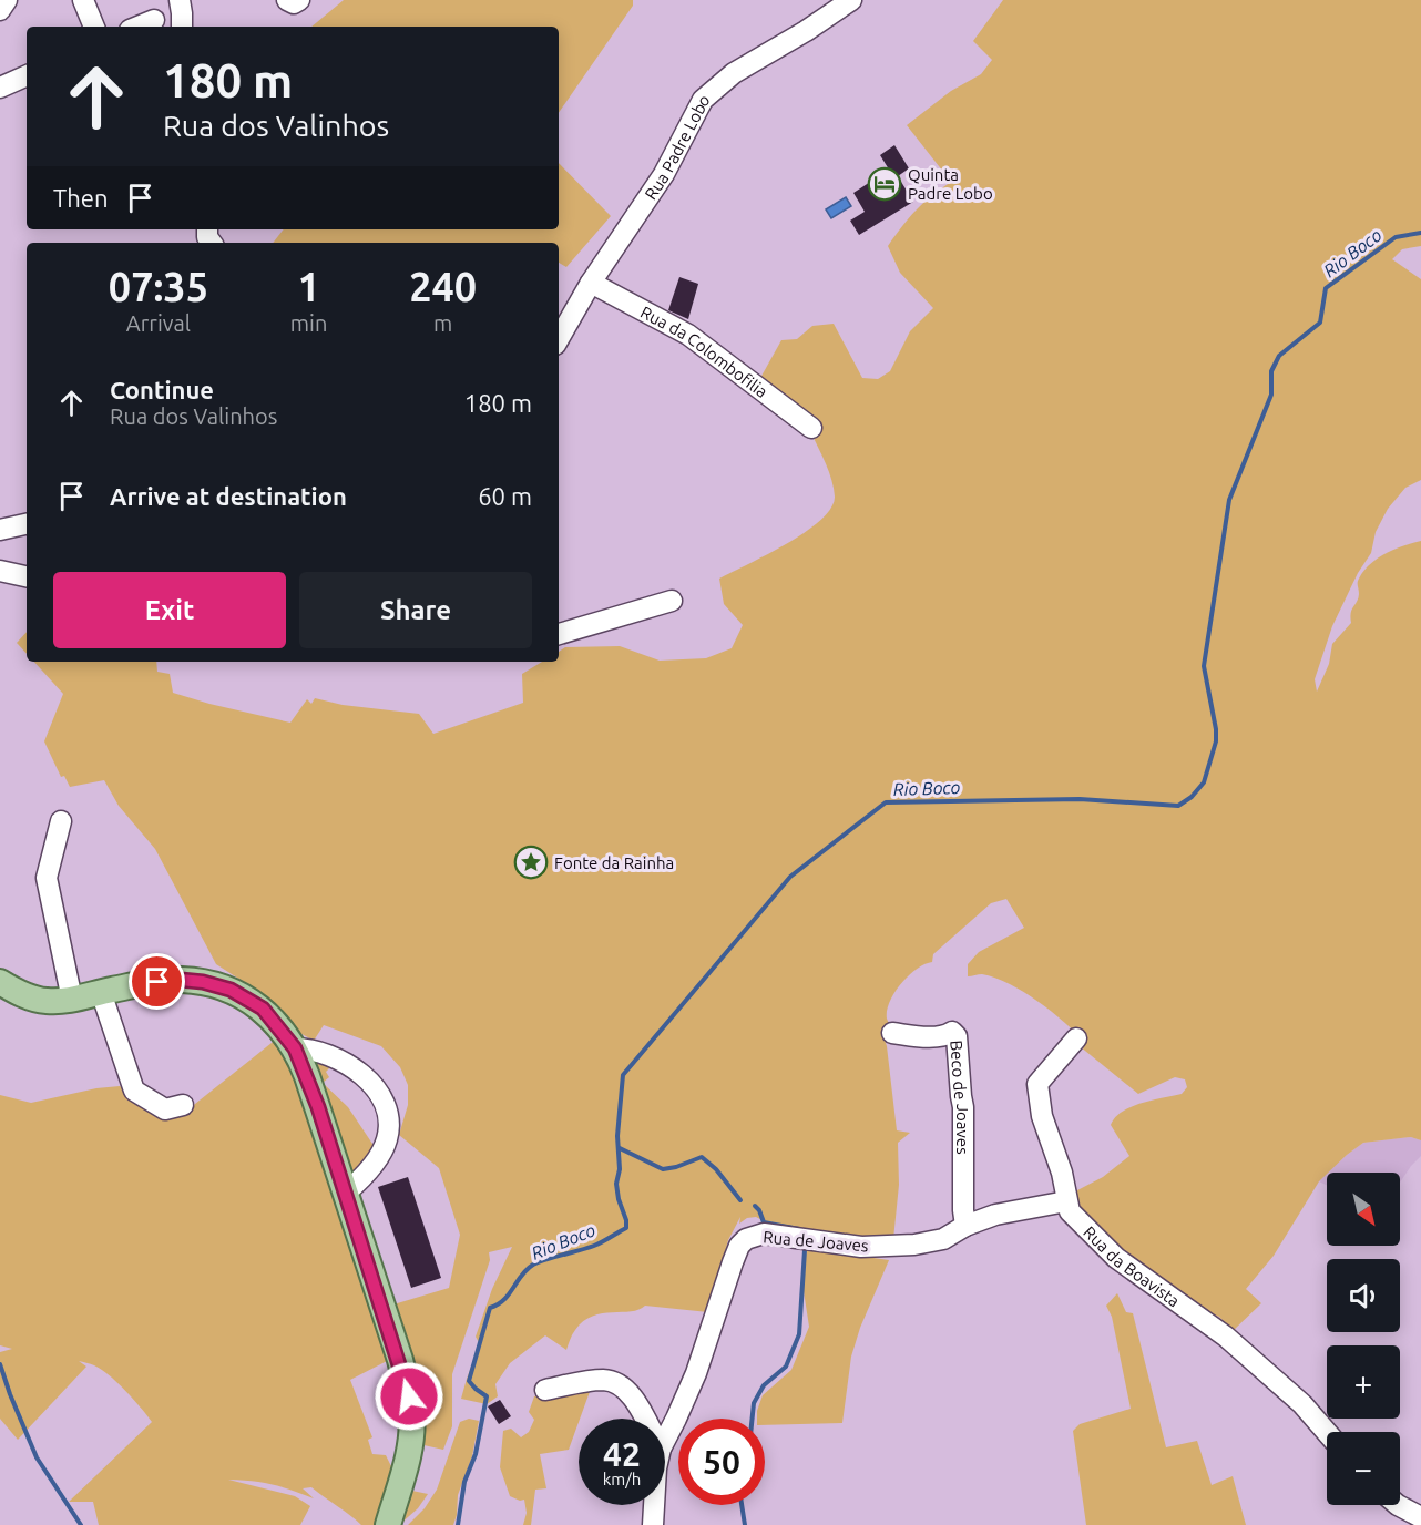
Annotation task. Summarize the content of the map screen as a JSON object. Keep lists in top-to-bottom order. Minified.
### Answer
{"streets":{"street":["Rua Padre Lobo","Rua da Colombofilia","Beco de Joaves","Rua de Joaves","Rua da Boavista"]},"crossings":[["Rua Padre Lobo","Rua da Colombofilia"],["Beco de Joaves","Rua de Joaves"],["Rua de Joaves","Rua da Boavista"]],"water":["Rio Boco"],"places":{"hotel":["Quinta Padre Lobo"],"place":["Fonte da Rainha"]},"north":"bottom right","page":{"turn":["180 m","Rua dos Valinhos"],"then":"Then","eta":["07:35","Arrival","1","min","240","m"],"list":[{"name":"Continue","note":"Rua dos Valinhos","value":"180 m"},{"name":"Arrive at destination","value":"60 m"}],"buttons":["Exit","Share"],"map_buttons":["+","−"],"speed":"42 km/h","limit":"50"}}
